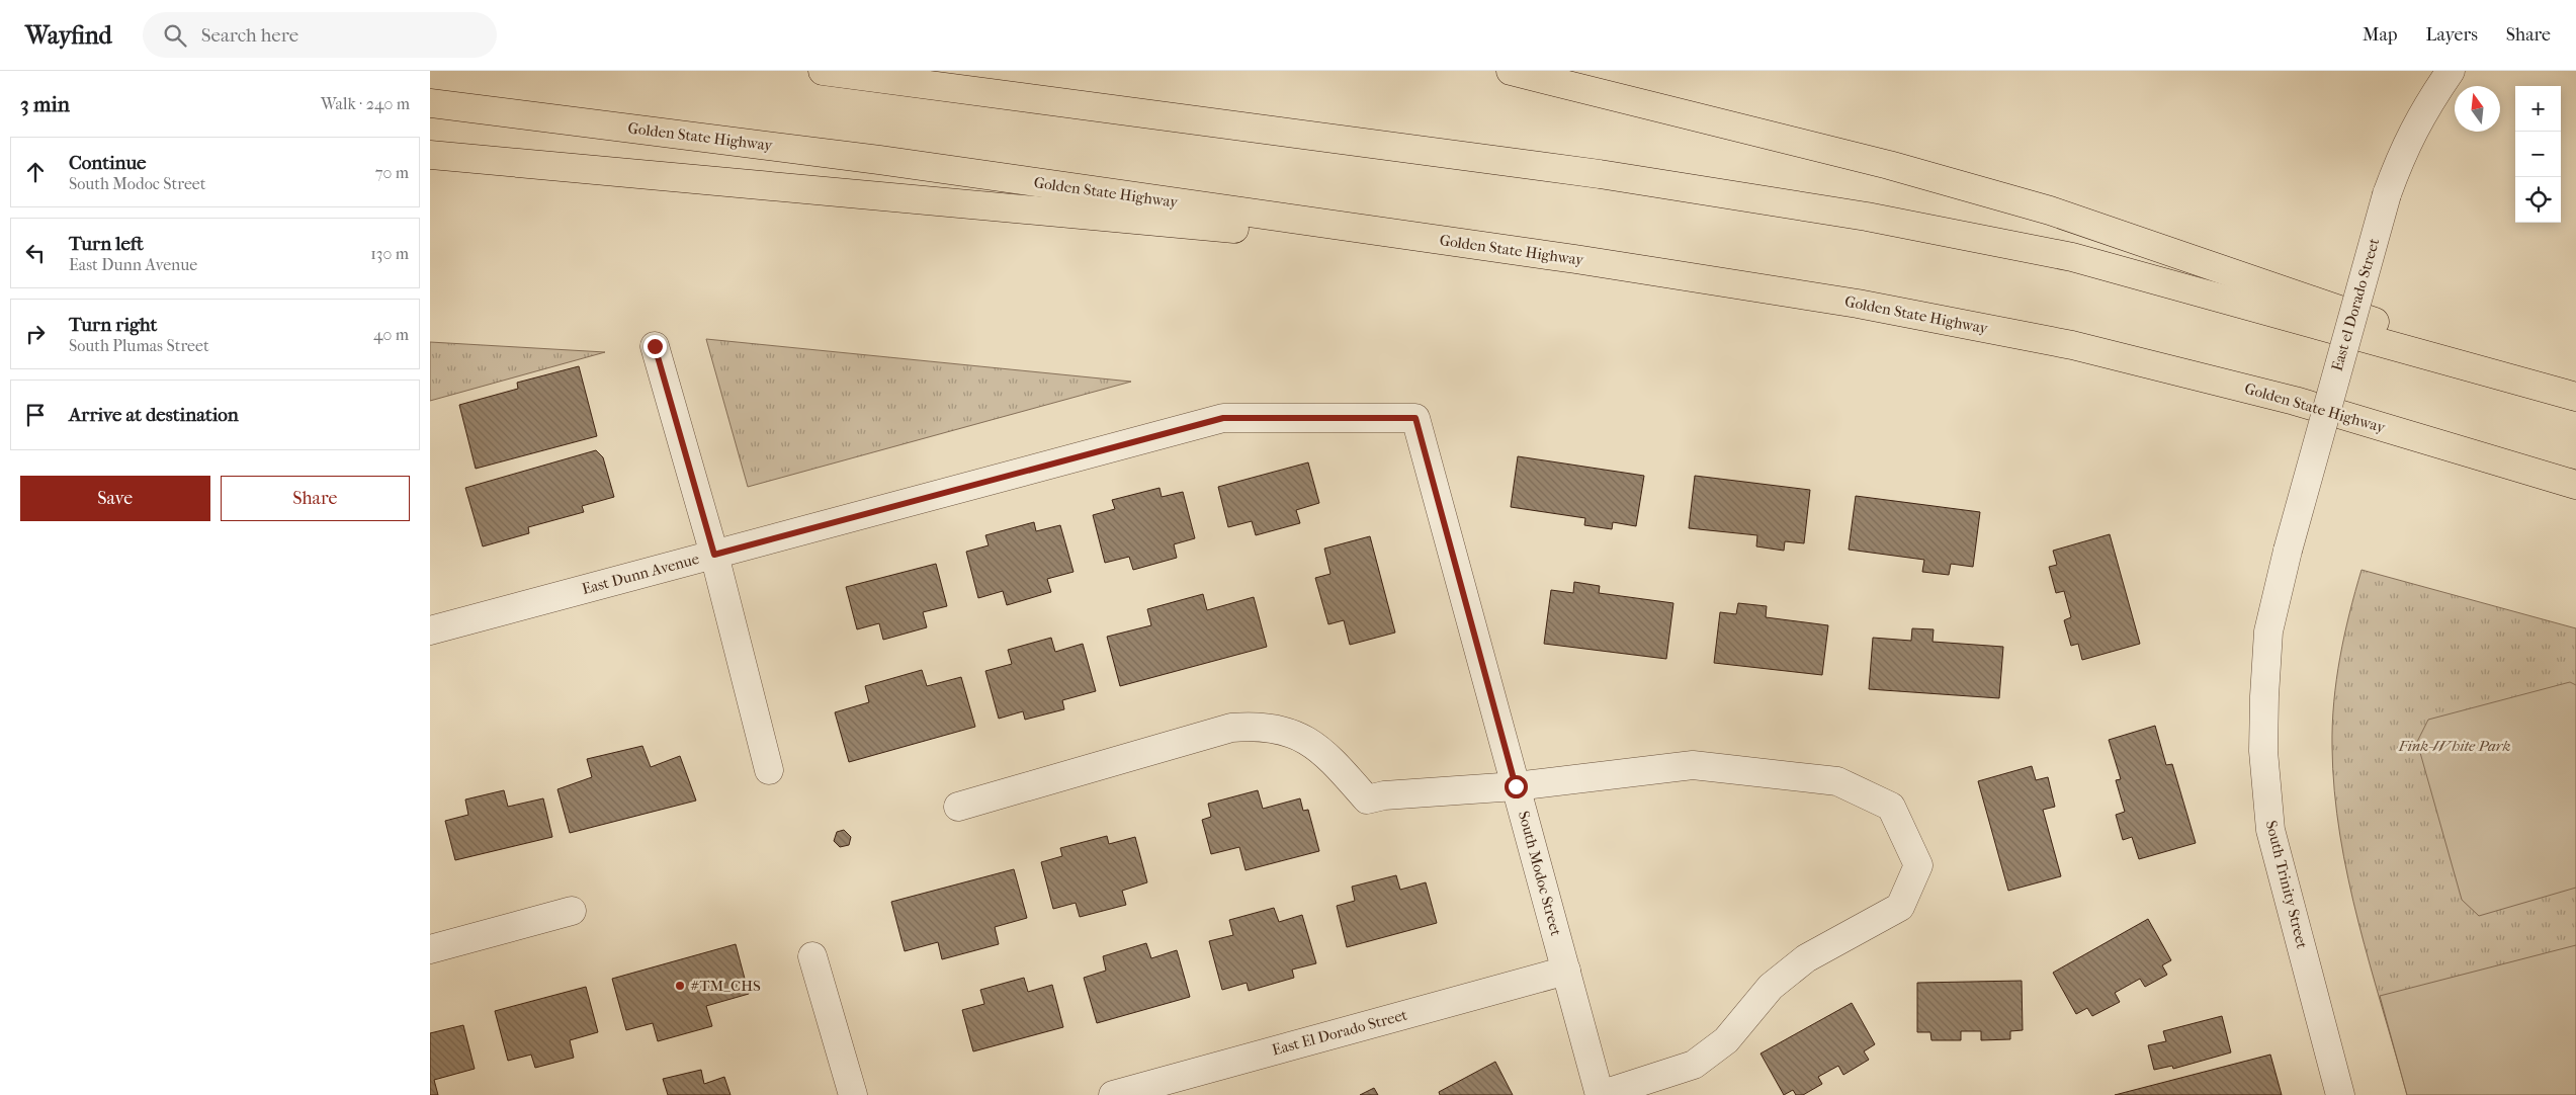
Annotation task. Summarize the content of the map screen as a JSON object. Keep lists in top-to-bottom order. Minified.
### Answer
{"streets":{"highway":["Golden State Highway"],"street":["East el Dorado Street","East Dunn Avenue","South Modoc Street","South Trinity Street","East El Dorado Street"]},"crossings":[["East el Dorado Street","South Trinity Street"],["East Dunn Avenue","South Modoc Street"],["South Modoc Street","East El Dorado Street"]],"parks":["Fink-White Park"],"places":["#TM_CHS"],"north":"top","page":{"header":"Wayfind","search":"Search here","nav":["Map","Layers","Share"],"heading":["3 min","Walk · 240 m"],"map_buttons":["+","−"],"list":[["Continue","South Modoc Street","70 m"],["Turn left","East Dunn Avenue","130 m"],["Turn right","South Plumas Street","40 m"],"Arrive at destination"],"buttons":["Save","Share"]}}
